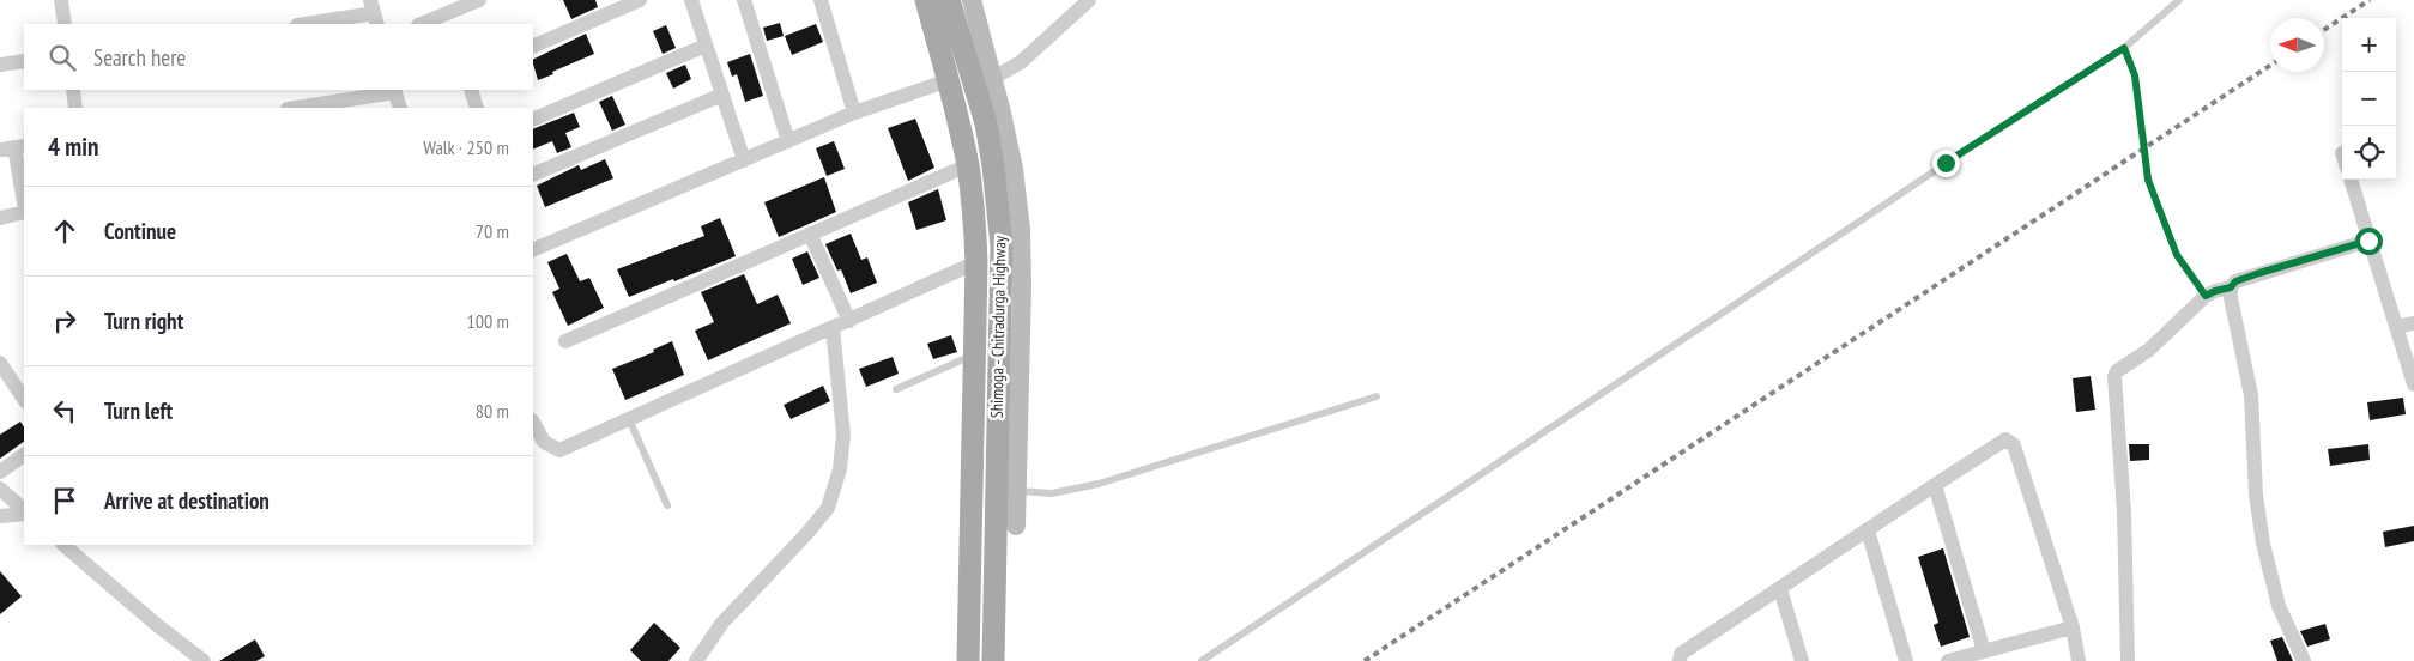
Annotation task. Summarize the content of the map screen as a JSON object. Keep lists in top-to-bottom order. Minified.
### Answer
{"streets":{"main road":["Shimoga - Chitradurga Highway"]},"north":"left","page":{"map_buttons":["+","−"],"search":"Search here","heading":["4 min","Walk · 250 m"],"list":[["Continue","70 m"],["Turn right","100 m"],["Turn left","80 m"],"Arrive at destination"]}}
